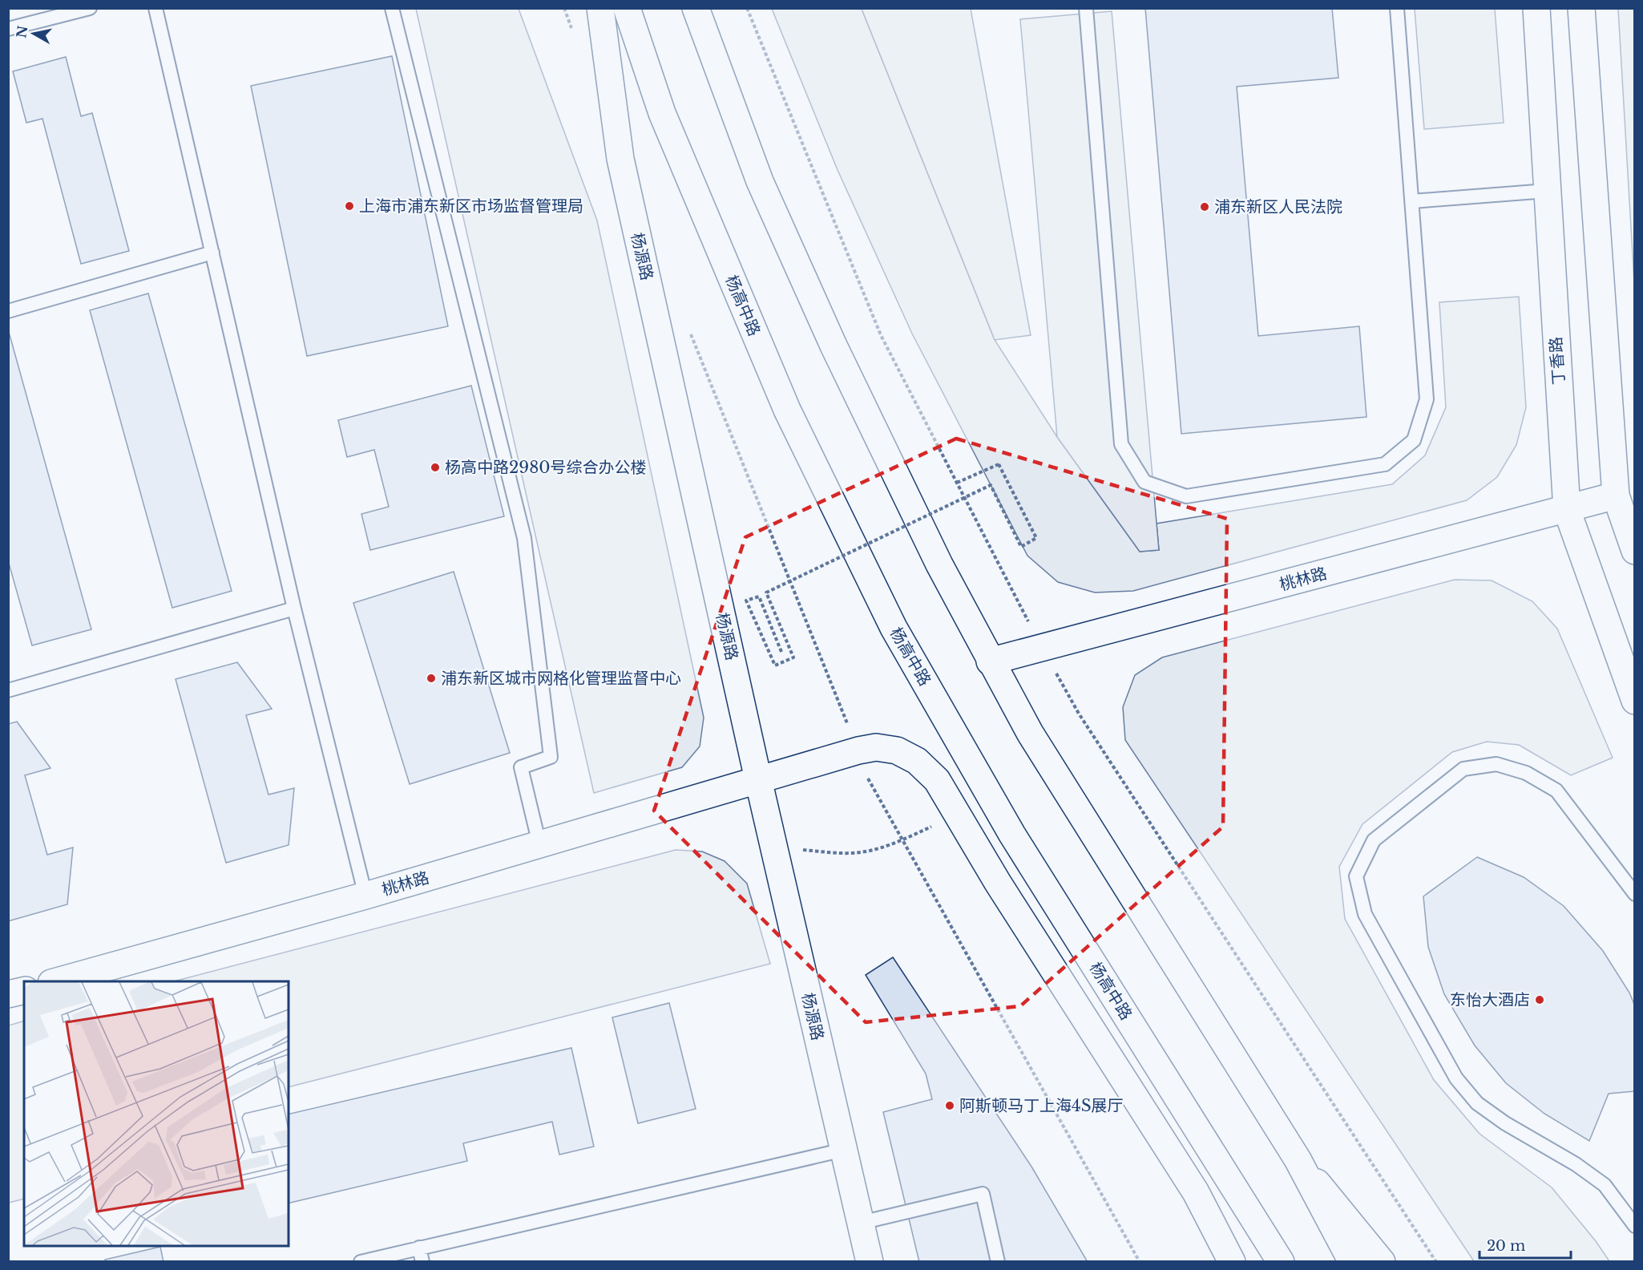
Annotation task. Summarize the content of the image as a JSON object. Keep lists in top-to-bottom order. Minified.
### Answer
{"streets":{"main road":["杨源路","杨高中路","丁香路","桃林路"]},"crossings":[["杨源路","桃林路"],["丁香路","桃林路"]],"places":["上海市浦东新区市场监督管理局","浦东新区人民法院","杨高中路2980号综合办公楼","浦东新区城市网格化管理监督中心","东怡大酒店","阿斯顿马丁上海4S展厅"],"scale_bar":"20 m","north":"left"}
